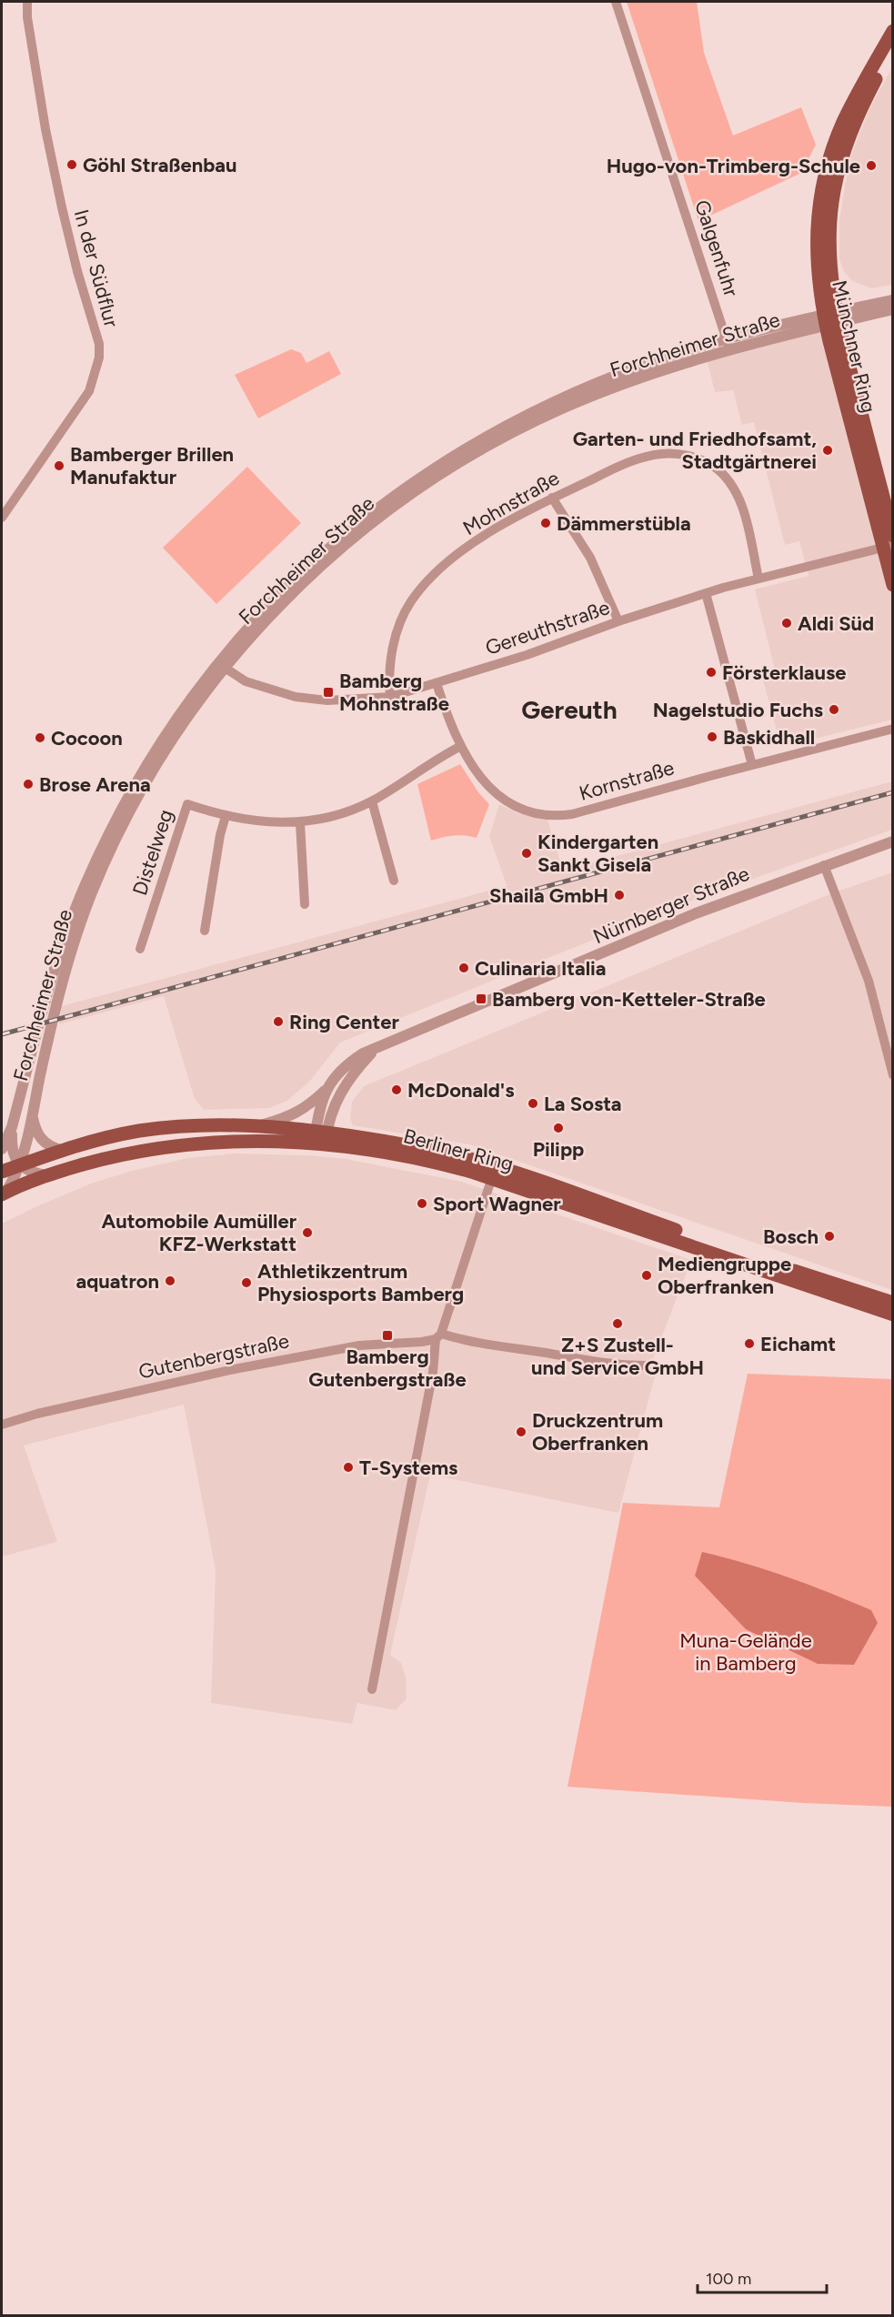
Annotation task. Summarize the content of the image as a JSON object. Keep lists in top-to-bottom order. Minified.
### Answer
{"streets":{"main road":["Münchner Ring","Berliner Ring"],"street":["Galgenfuhr","In der Südflur","Forchheimer Straße","Mohnstraße","Gereuthstraße","Kornstraße","Distelweg","Nürnberger Straße","Gutenbergstraße"]},"crossings":[["Galgenfuhr","Forchheimer Straße"],["Forchheimer Straße","Münchner Ring"],["Forchheimer Straße","Gereuthstraße"],["Forchheimer Straße","Berliner Ring"],["Münchner Ring","Gereuthstraße"],["Mohnstraße","Gereuthstraße"],["Gereuthstraße","Kornstraße"],["Kornstraße","Distelweg"],["Nürnberger Straße","Berliner Ring"]],"districts":["Gereuth"],"parks":["Muna-Gelände in Bamberg"],"places":{"other":["Göhl Straßenbau","Hugo-von-Trimberg-Schule","Garten- und Friedhofsamt, Stadtgärtnerei","Bamberger Brillen Manufaktur","Dämmerstübla","Aldi Süd","Försterklause","Nagelstudio Fuchs","Baskidhall","Cocoon","Brose Arena","Kindergarten Sankt Gisela","Shaila GmbH","Culinaria Italia","Ring Center","McDonald's","La Sosta","Pilipp","Sport Wagner","Automobile Aumüller KFZ-Werkstatt","Bosch","Mediengruppe Oberfranken","aquatron","Athletikzentrum Physiosports Bamberg","Z+S Zustell- und Service GmbH","Eichamt","Druckzentrum Oberfranken","T-Systems"],"transit":["Bamberg Mohnstraße","Bamberg von-Ketteler-Straße","Bamberg Gutenbergstraße"]},"scale_bar":"100 m"}
